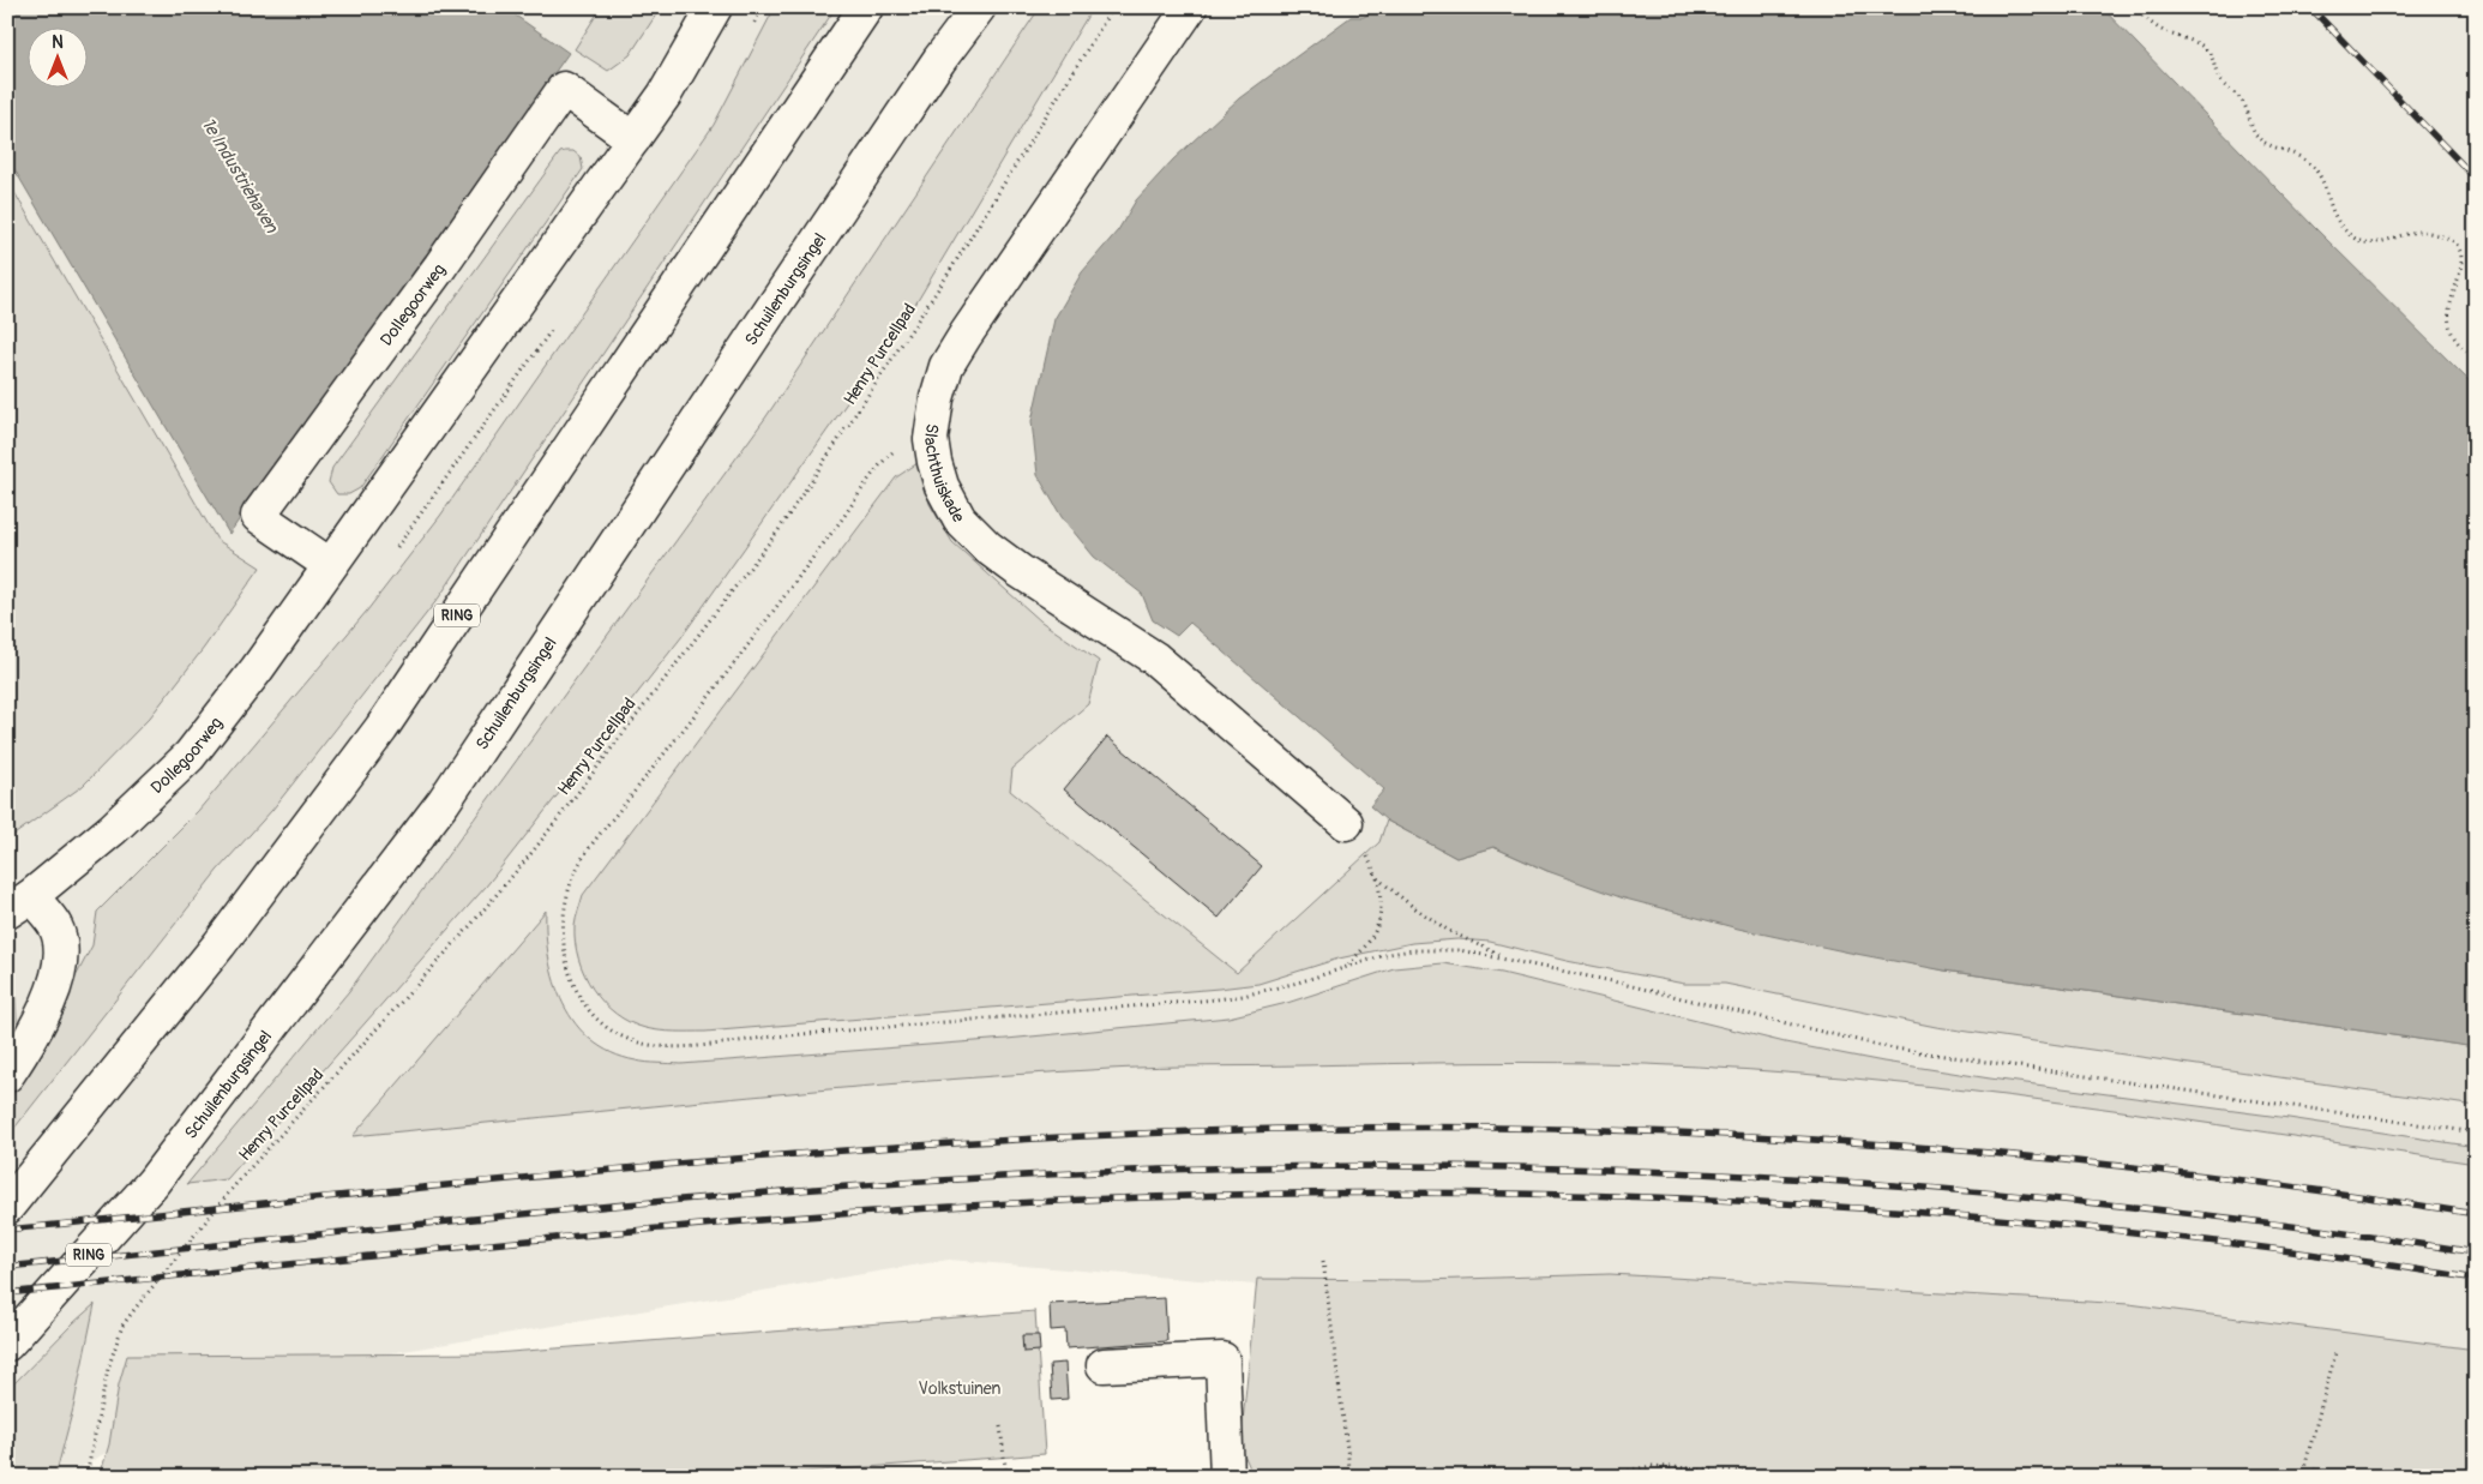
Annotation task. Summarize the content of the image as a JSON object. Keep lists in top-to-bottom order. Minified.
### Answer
{"streets":{"street":["Schuilenburgsingel","Dollegoorweg","Slachthuiskade","RING"],"path":["Henry Purcellpad"]},"water":["1e Industriehaven"],"parks":["Volkstuinen"],"north":"top"}
